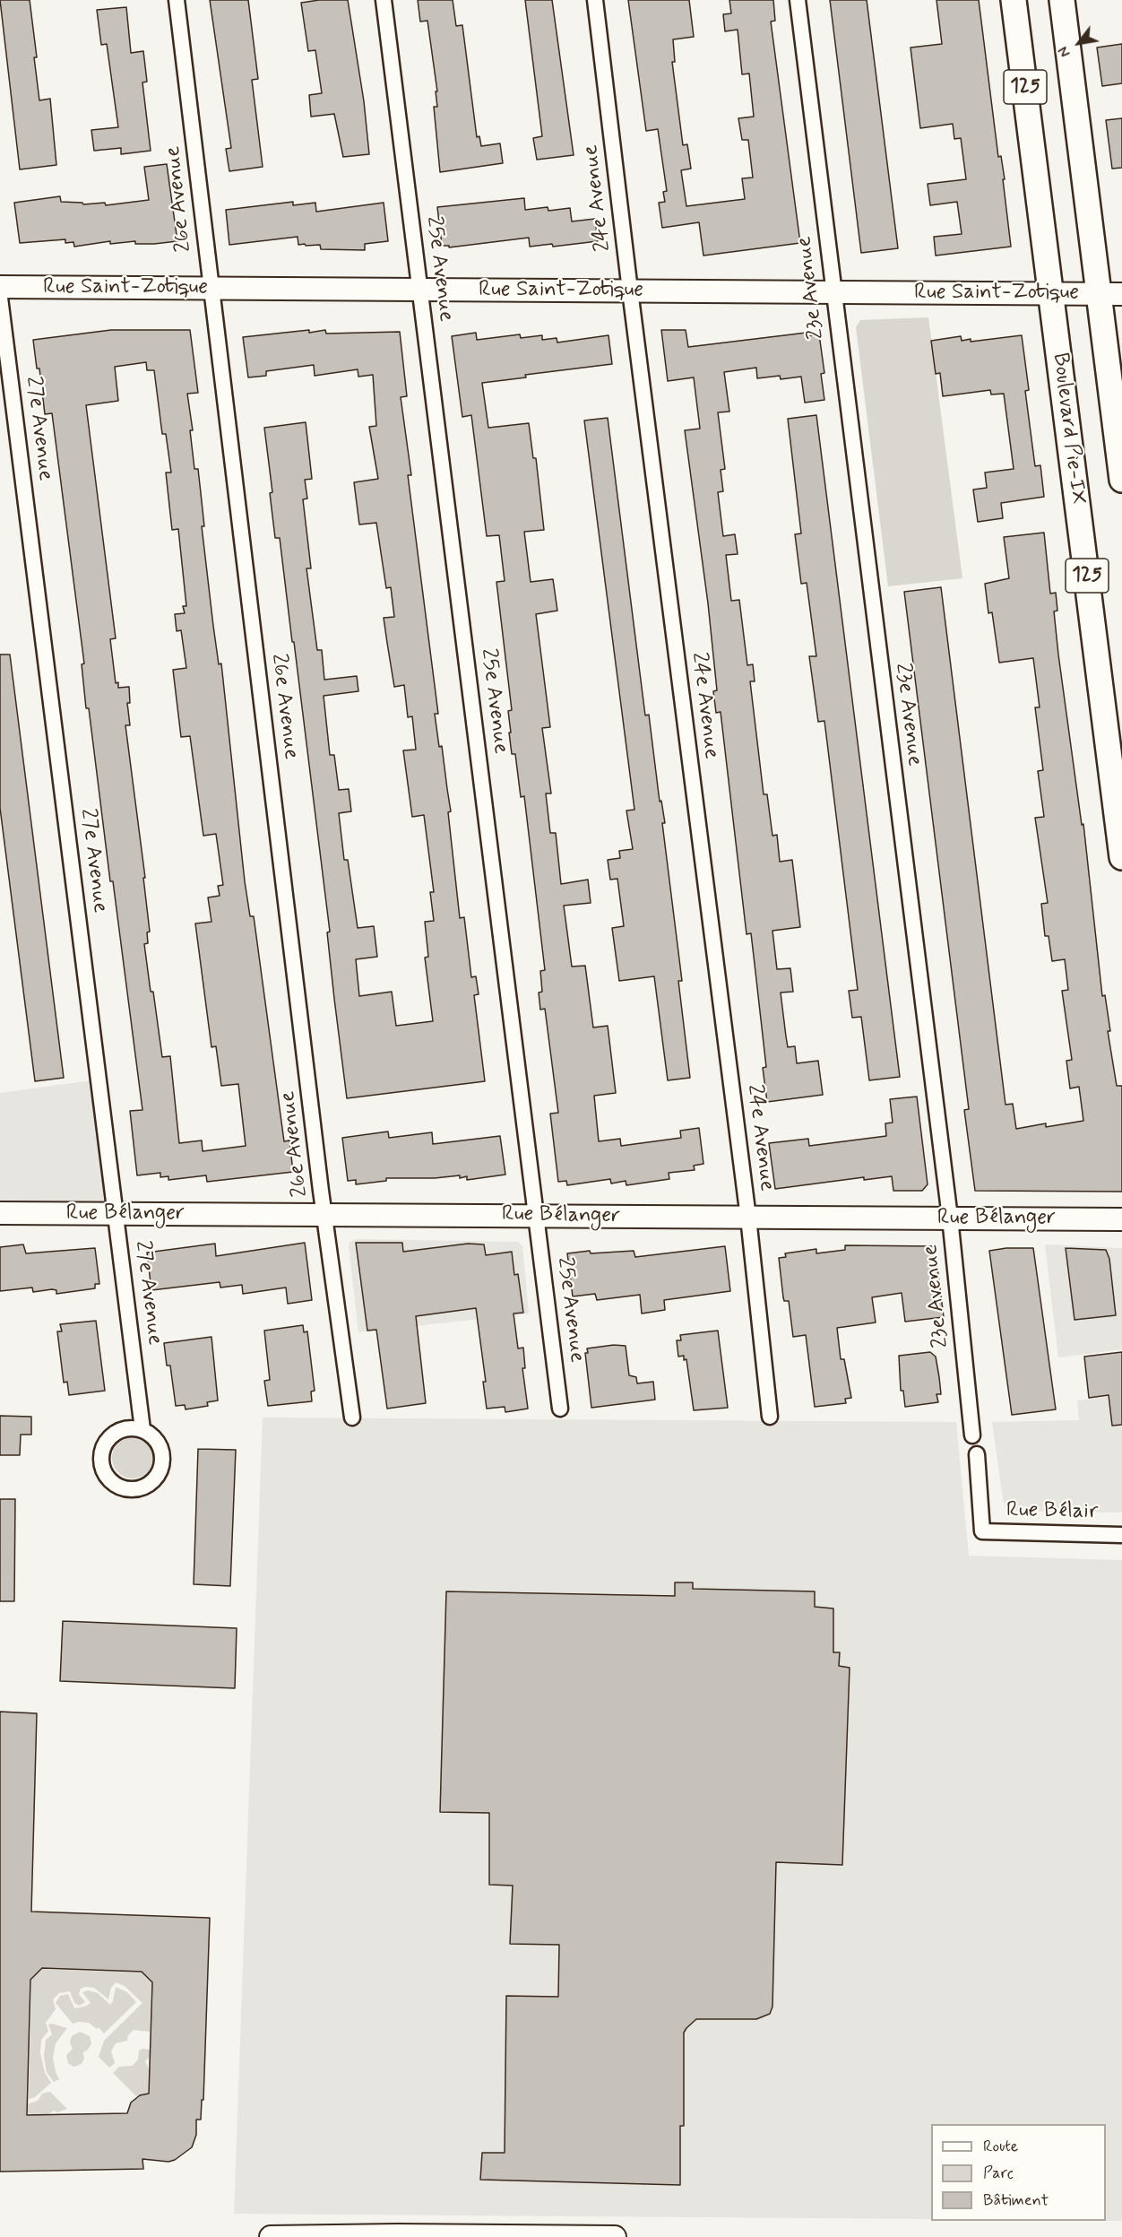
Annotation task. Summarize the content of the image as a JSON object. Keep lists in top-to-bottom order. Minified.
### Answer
{"streets":{"main road":["125","Boulevard Pie-IX"],"street":["24e Avenue","26e Avenue","25e Avenue","Rue Saint-Zotique","23e Avenue","27e Avenue","Rue Bélanger","Rue Bélair"]},"crossings":[["125","Rue Saint-Zotique"],["24e Avenue","Rue Saint-Zotique"],["24e Avenue","Rue Bélanger"],["26e Avenue","Rue Saint-Zotique"],["26e Avenue","Rue Bélanger"],["25e Avenue","Rue Saint-Zotique"],["25e Avenue","Rue Bélanger"],["Rue Saint-Zotique","23e Avenue"],["Rue Saint-Zotique","Boulevard Pie-IX"],["23e Avenue","Rue Bélanger"],["27e Avenue","Rue Bélanger"]],"legend":["Route","Parc","Bâtiment"],"north":"bottom left"}
